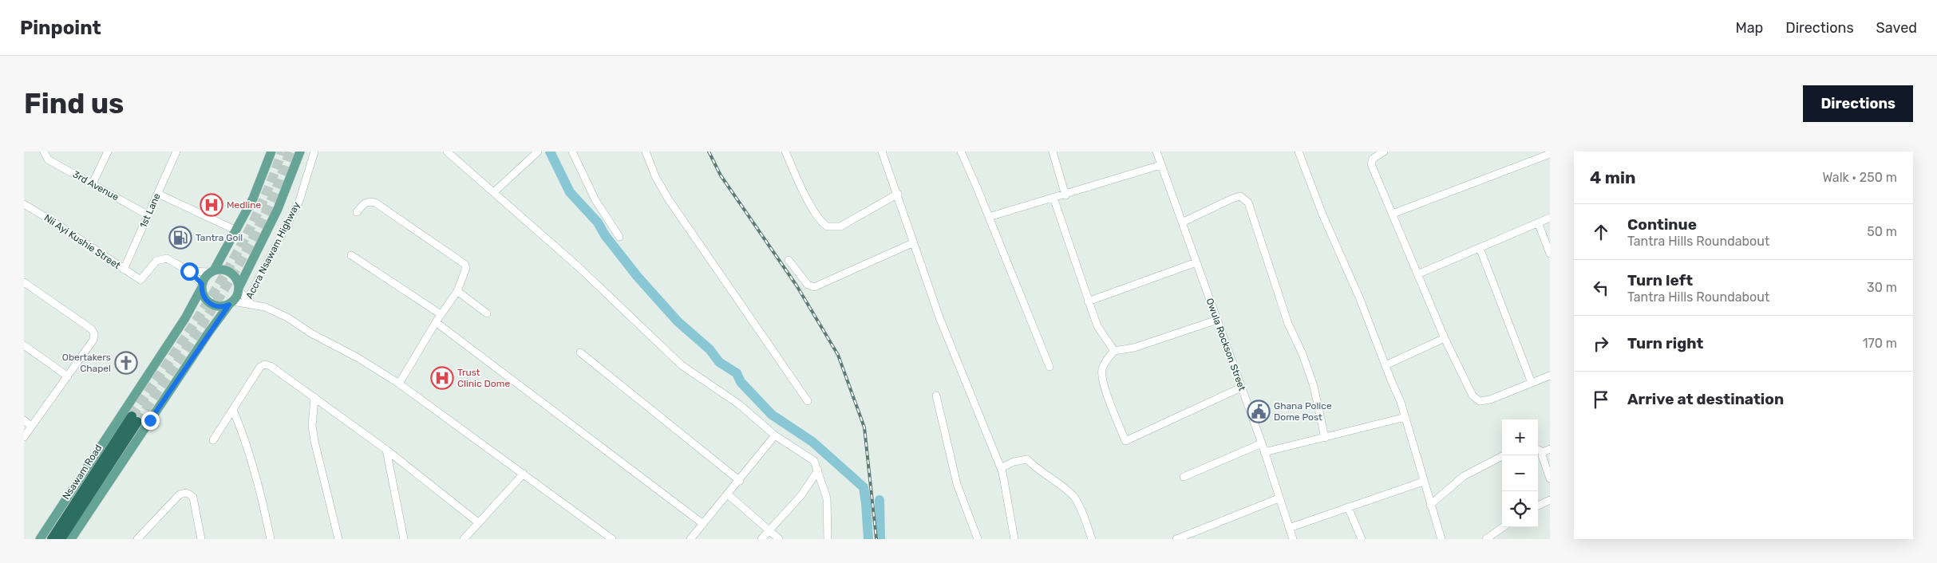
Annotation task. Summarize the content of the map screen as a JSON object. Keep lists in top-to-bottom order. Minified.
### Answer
{"streets":{"highway":["Nsawam Road"],"street":["3rd Avenue","1st Lane","Nii Ayi Kushie Street","Accra Nsawam Highway","Owula Rockson Street"]},"crossings":[["3rd Avenue","1st Lane"],["1st Lane","Nii Ayi Kushie Street"]],"places":{"hospital":["Medline","Trust Clinic Dome"],"fuel station":["Tantra Goil"],"church":["Obertakers Chapel"],"public building":["Ghana Police Dome Post"]},"page":{"header":"Pinpoint","nav":["Map","Directions","Saved"],"buttons":"Directions","title":"Find us","heading":["4 min","Walk · 250 m"],"list":[["Continue","Tantra Hills Roundabout","50 m"],["Turn left","Tantra Hills Roundabout","30 m"],["Turn right","170 m"],"Arrive at destination"],"map_buttons":["+","−"]}}
